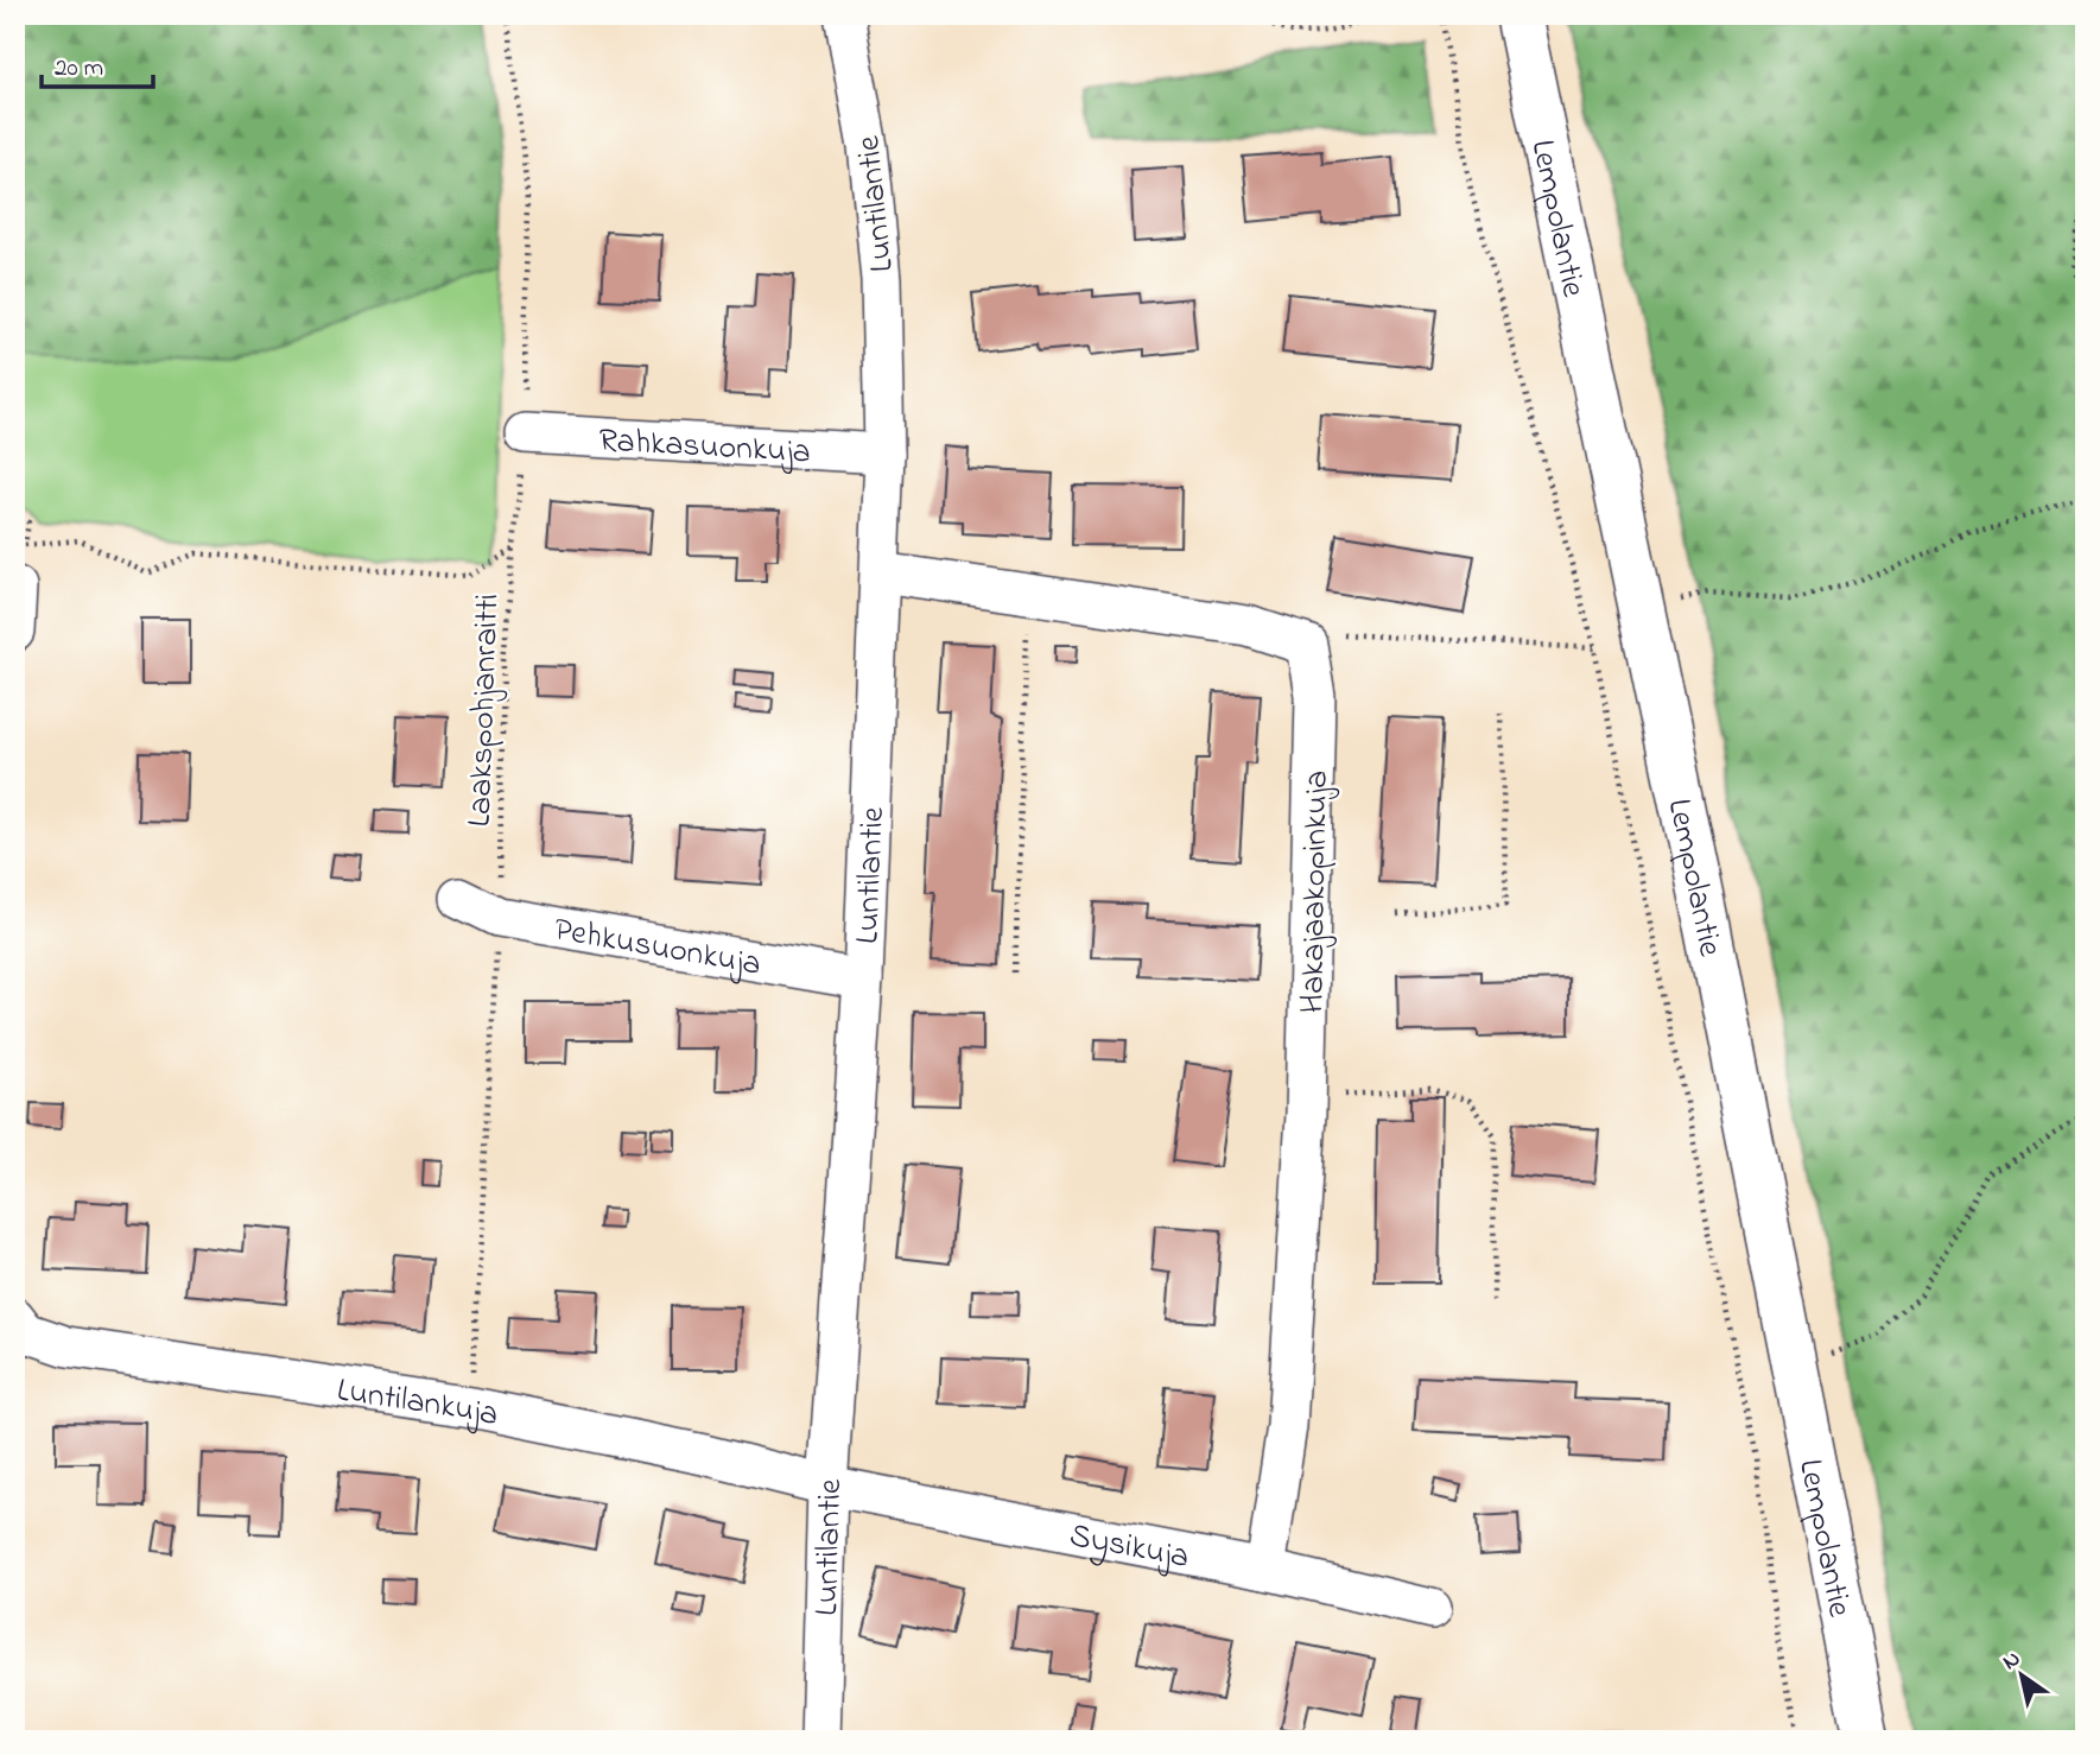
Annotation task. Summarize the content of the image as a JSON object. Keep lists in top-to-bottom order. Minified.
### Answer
{"streets":{"street":["Luntilantie","Lempolantie","Rahkasuonkuja","Hakajaakopinkuja","Pehkusuonkuja","Luntilankuja","Sysikuja"],"path":["Laakspohjanraitti"]},"crossings":[["Luntilantie","Rahkasuonkuja"],["Luntilantie","Pehkusuonkuja"],["Luntilantie","Luntilankuja"],["Luntilantie","Sysikuja"],["Rahkasuonkuja","Laakspohjanraitti"],["Laakspohjanraitti","Pehkusuonkuja"],["Laakspohjanraitti","Luntilankuja"],["Hakajaakopinkuja","Sysikuja"],["Luntilankuja","Sysikuja"]],"scale_bar":"20 m","north":"top left"}
